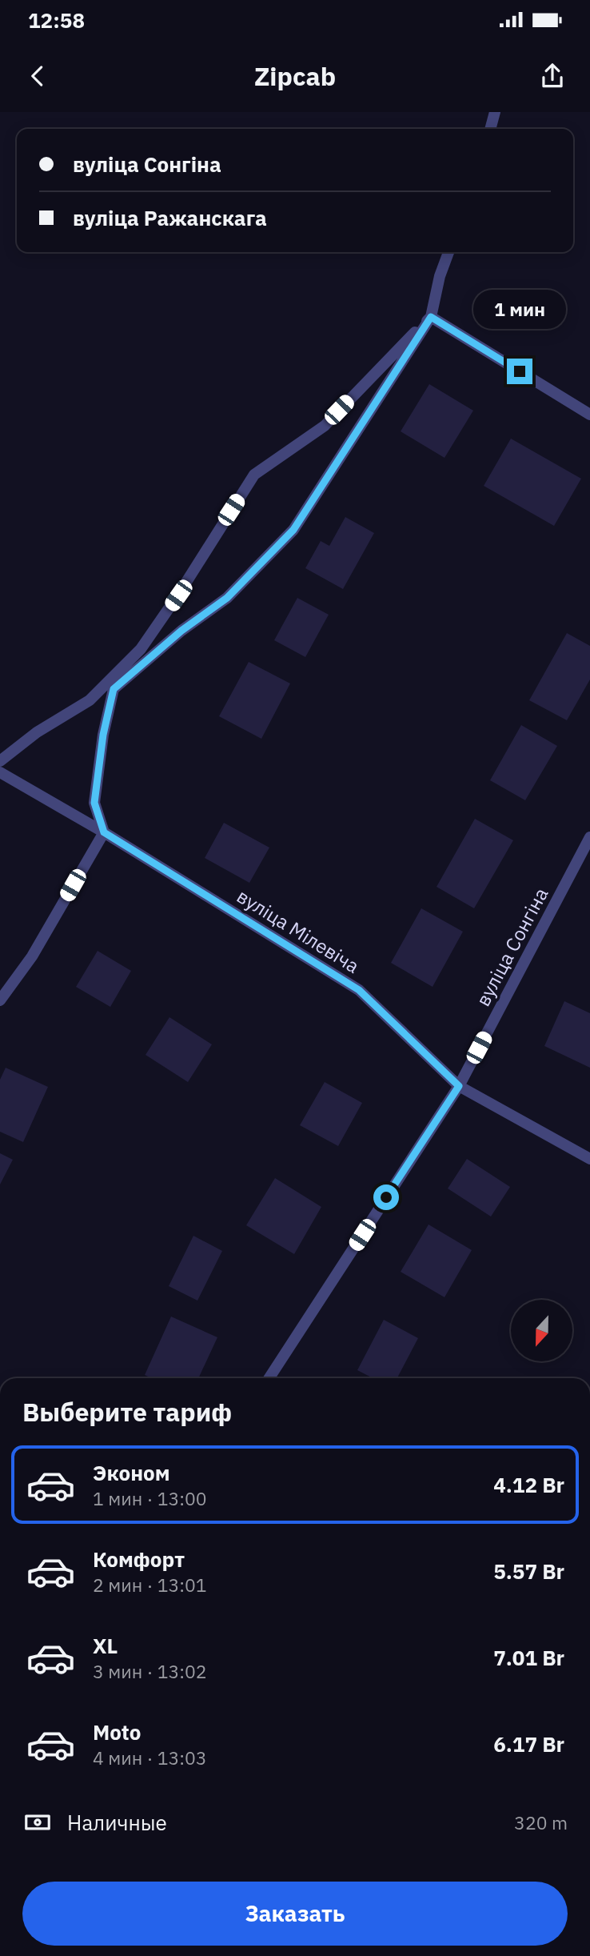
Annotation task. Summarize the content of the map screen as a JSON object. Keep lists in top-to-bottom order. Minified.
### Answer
{"streets":{"street":["вуліца Мілевіча","вуліца Сонгіна"]},"crossings":[["вуліца Мілевіча","вуліца Сонгіна"]],"north":"bottom","page":{"status":"12:58","header":"Zipcab","banner":["вуліца Сонгіна","вуліца Ражанскага"],"bubble":"1 мин","heading":"Выберите тариф","list":[{"name":"Эконом","note":"1 мин · 13:00","value":"4.12 Br"},{"name":"Комфорт","note":"2 мин · 13:01","value":"5.57 Br"},{"name":"XL","note":"3 мин · 13:02","value":"7.01 Br"},{"name":"Moto","note":"4 мин · 13:03","value":"6.17 Br"}],"pay":["Наличные","320 m"],"buttons":"Заказать"}}
